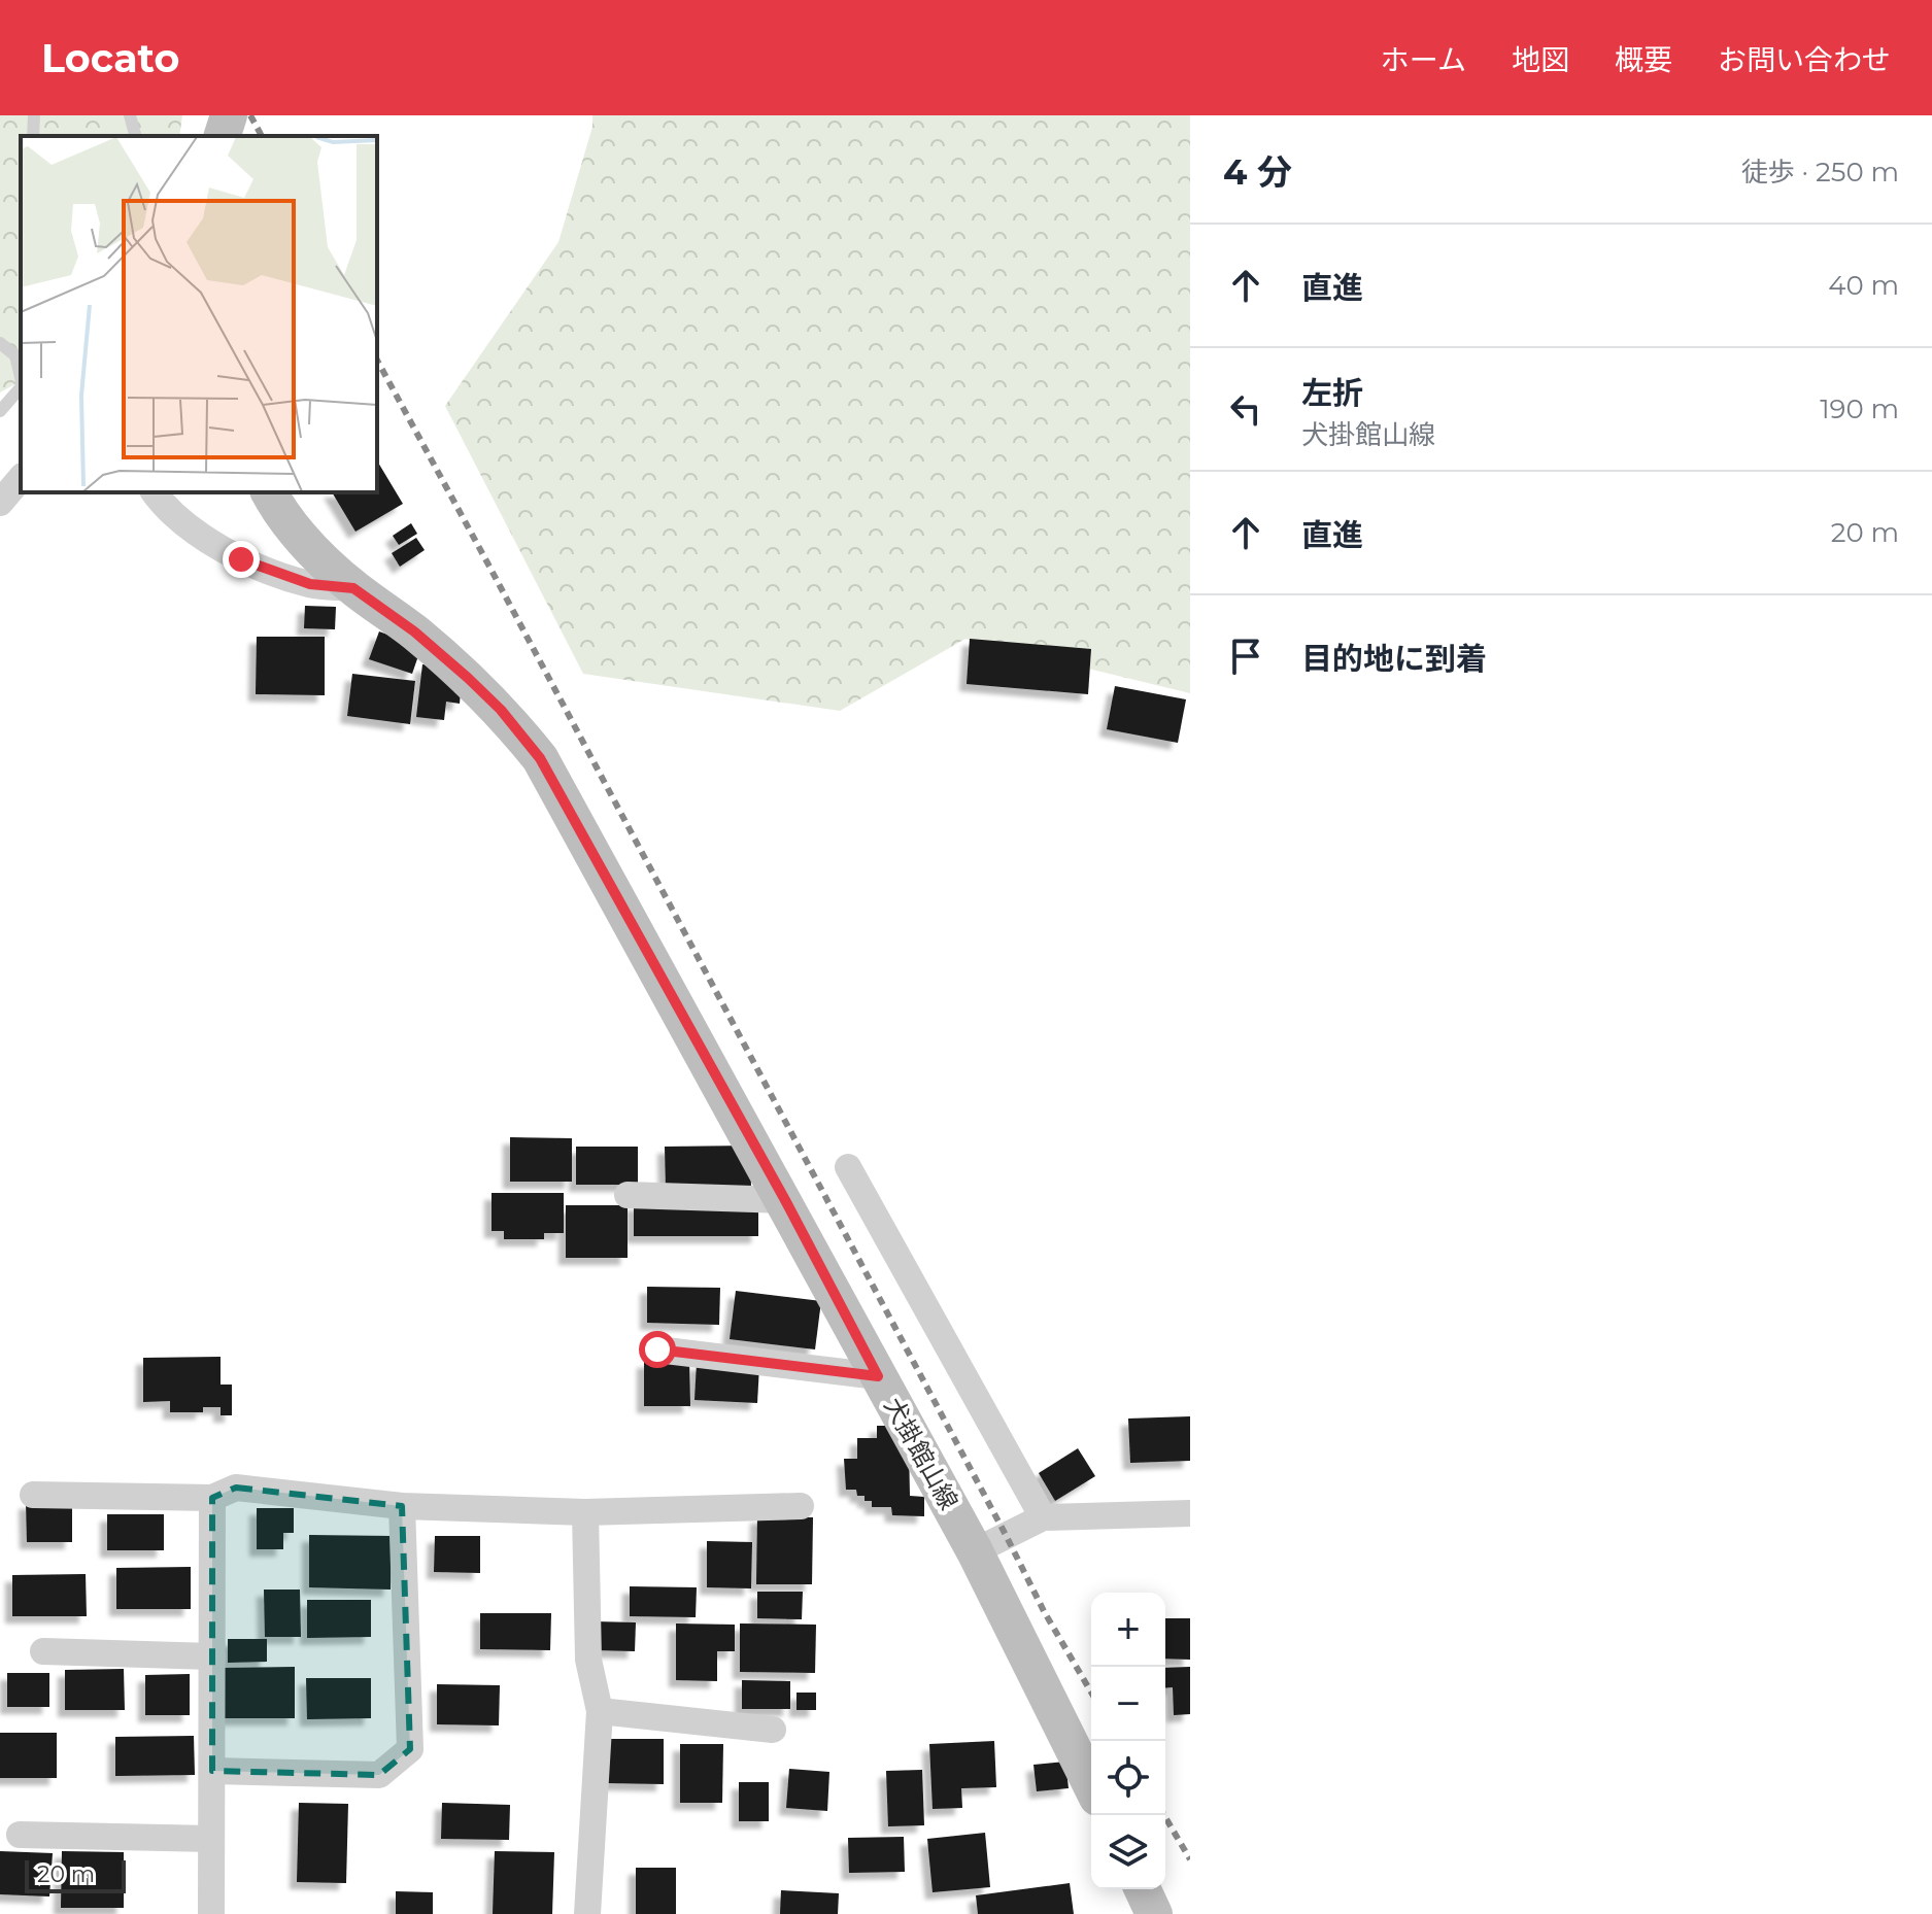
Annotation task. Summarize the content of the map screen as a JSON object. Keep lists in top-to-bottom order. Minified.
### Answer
{"streets":{"main road":["犬掛館山線"]},"scale_bar":"20 m","page":{"header":"Locato","nav":["ホーム","地図","概要","お問い合わせ"],"heading":["4 分","徒歩 · 250 m"],"list":[["直進","40 m"],["左折","犬掛館山線","190 m"],["直進","20 m"],"目的地に到着"],"map_buttons":["+","−"],"scale":"20 m"}}
